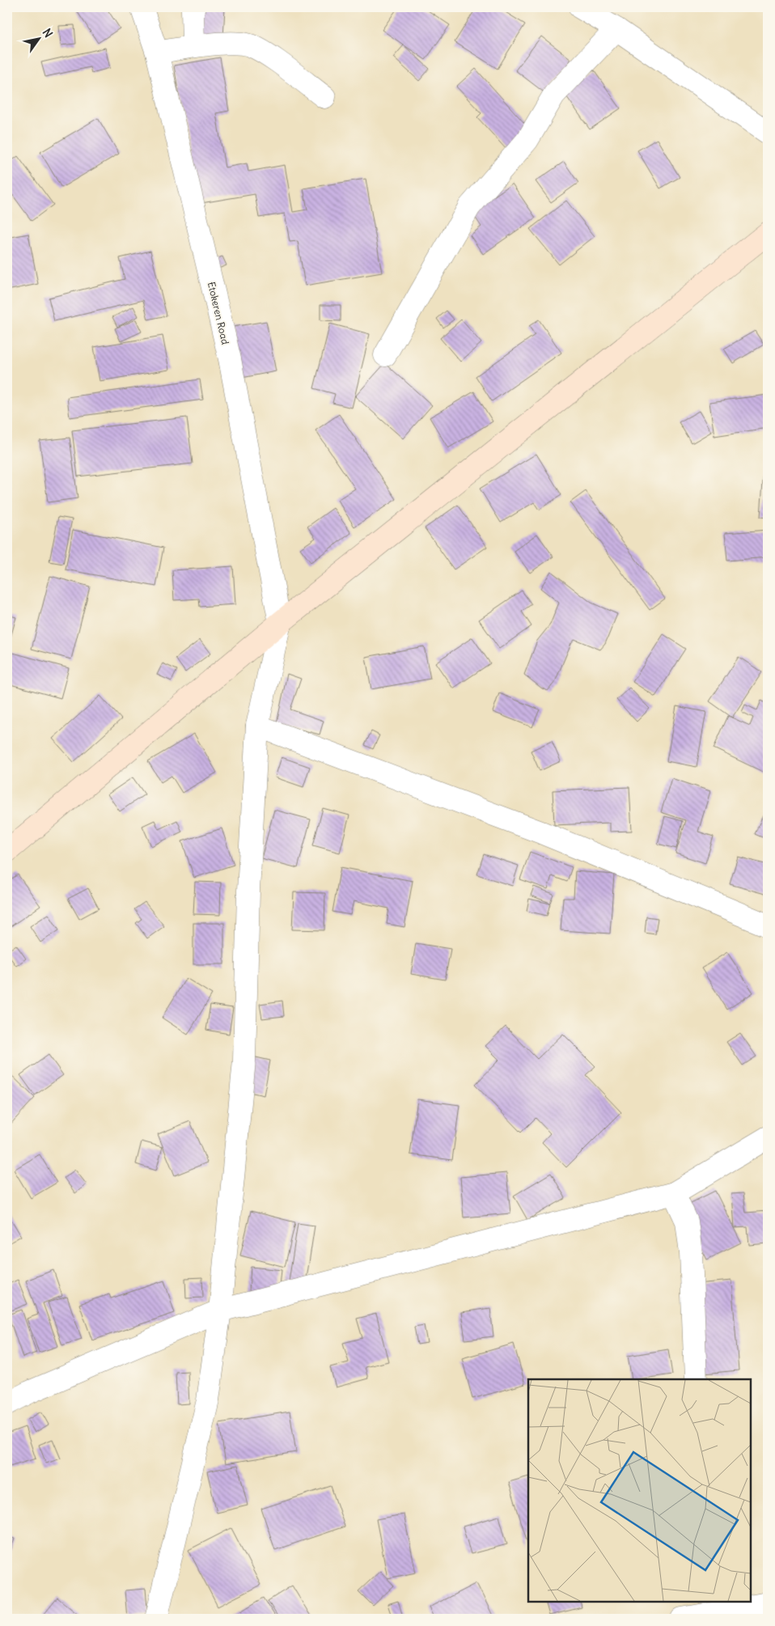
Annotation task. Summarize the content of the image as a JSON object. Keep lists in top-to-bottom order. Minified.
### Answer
{"streets":{"street":["Etokeren Road"]},"north":"top right"}
